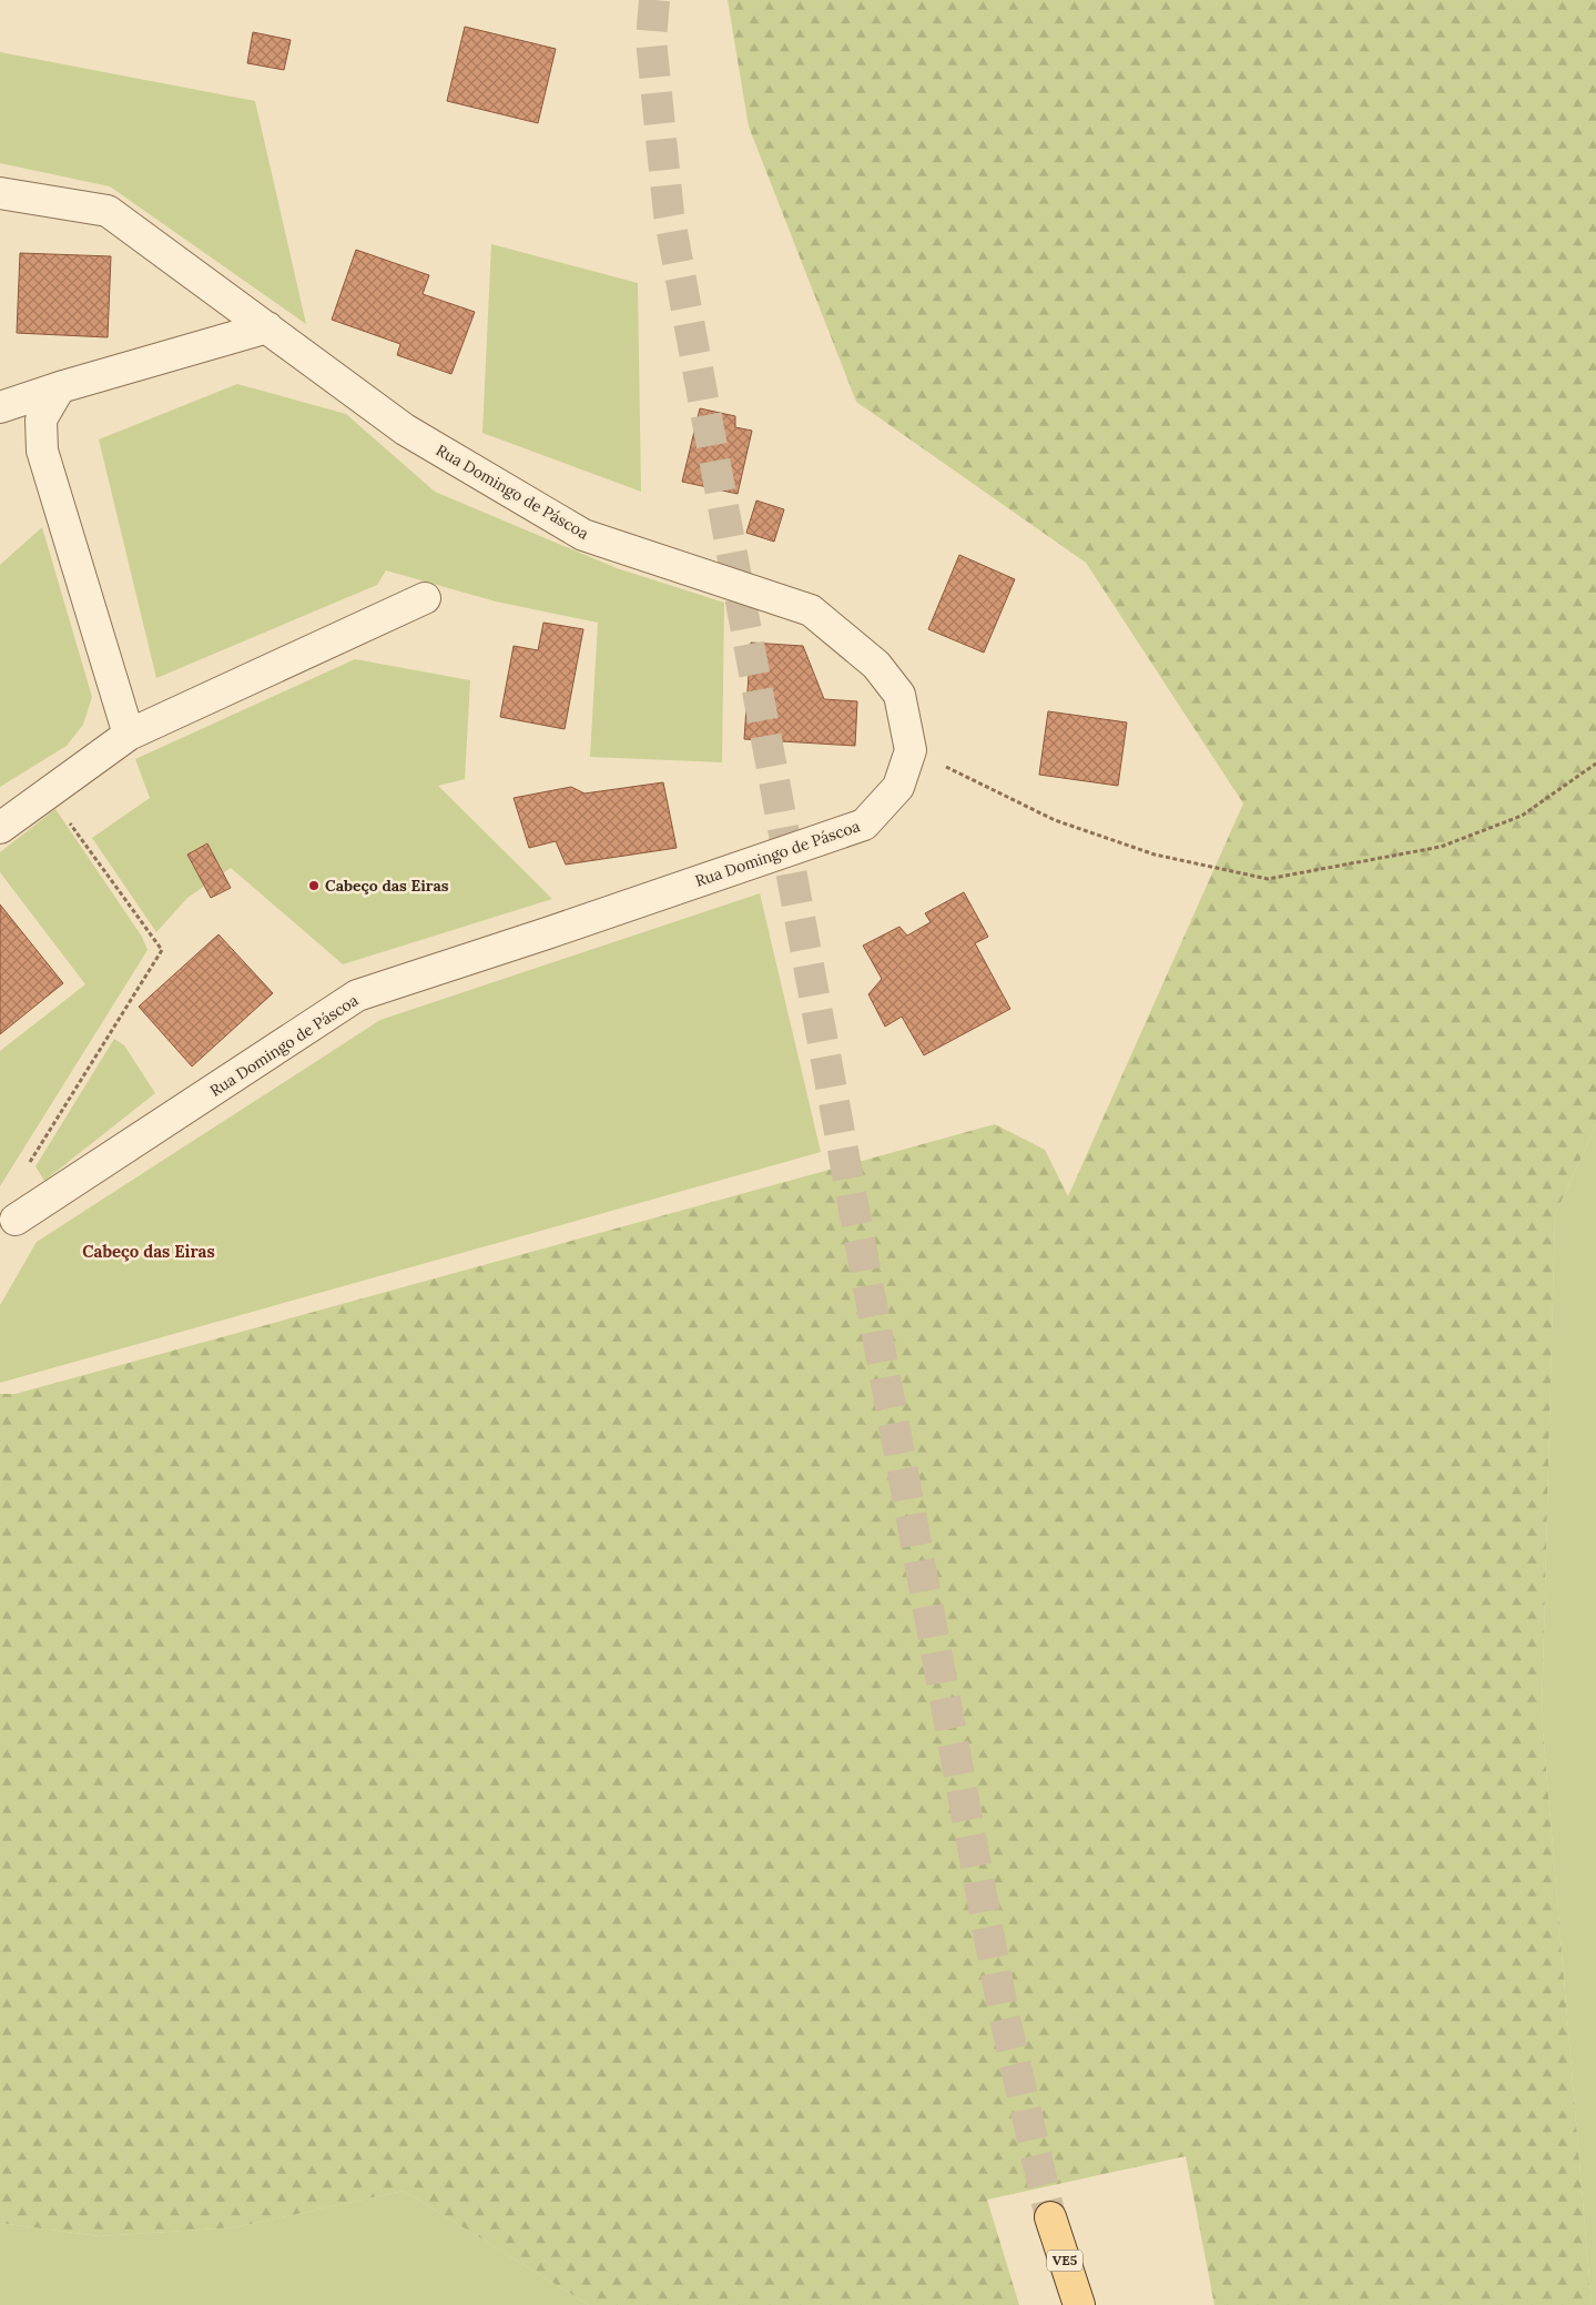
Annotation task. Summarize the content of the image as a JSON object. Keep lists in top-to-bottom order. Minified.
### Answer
{"streets":{"main road":["VE5"],"street":["Rua Domingo de Páscoa"]},"districts":["Cabeço das Eiras"],"places":["Cabeço das Eiras"]}
